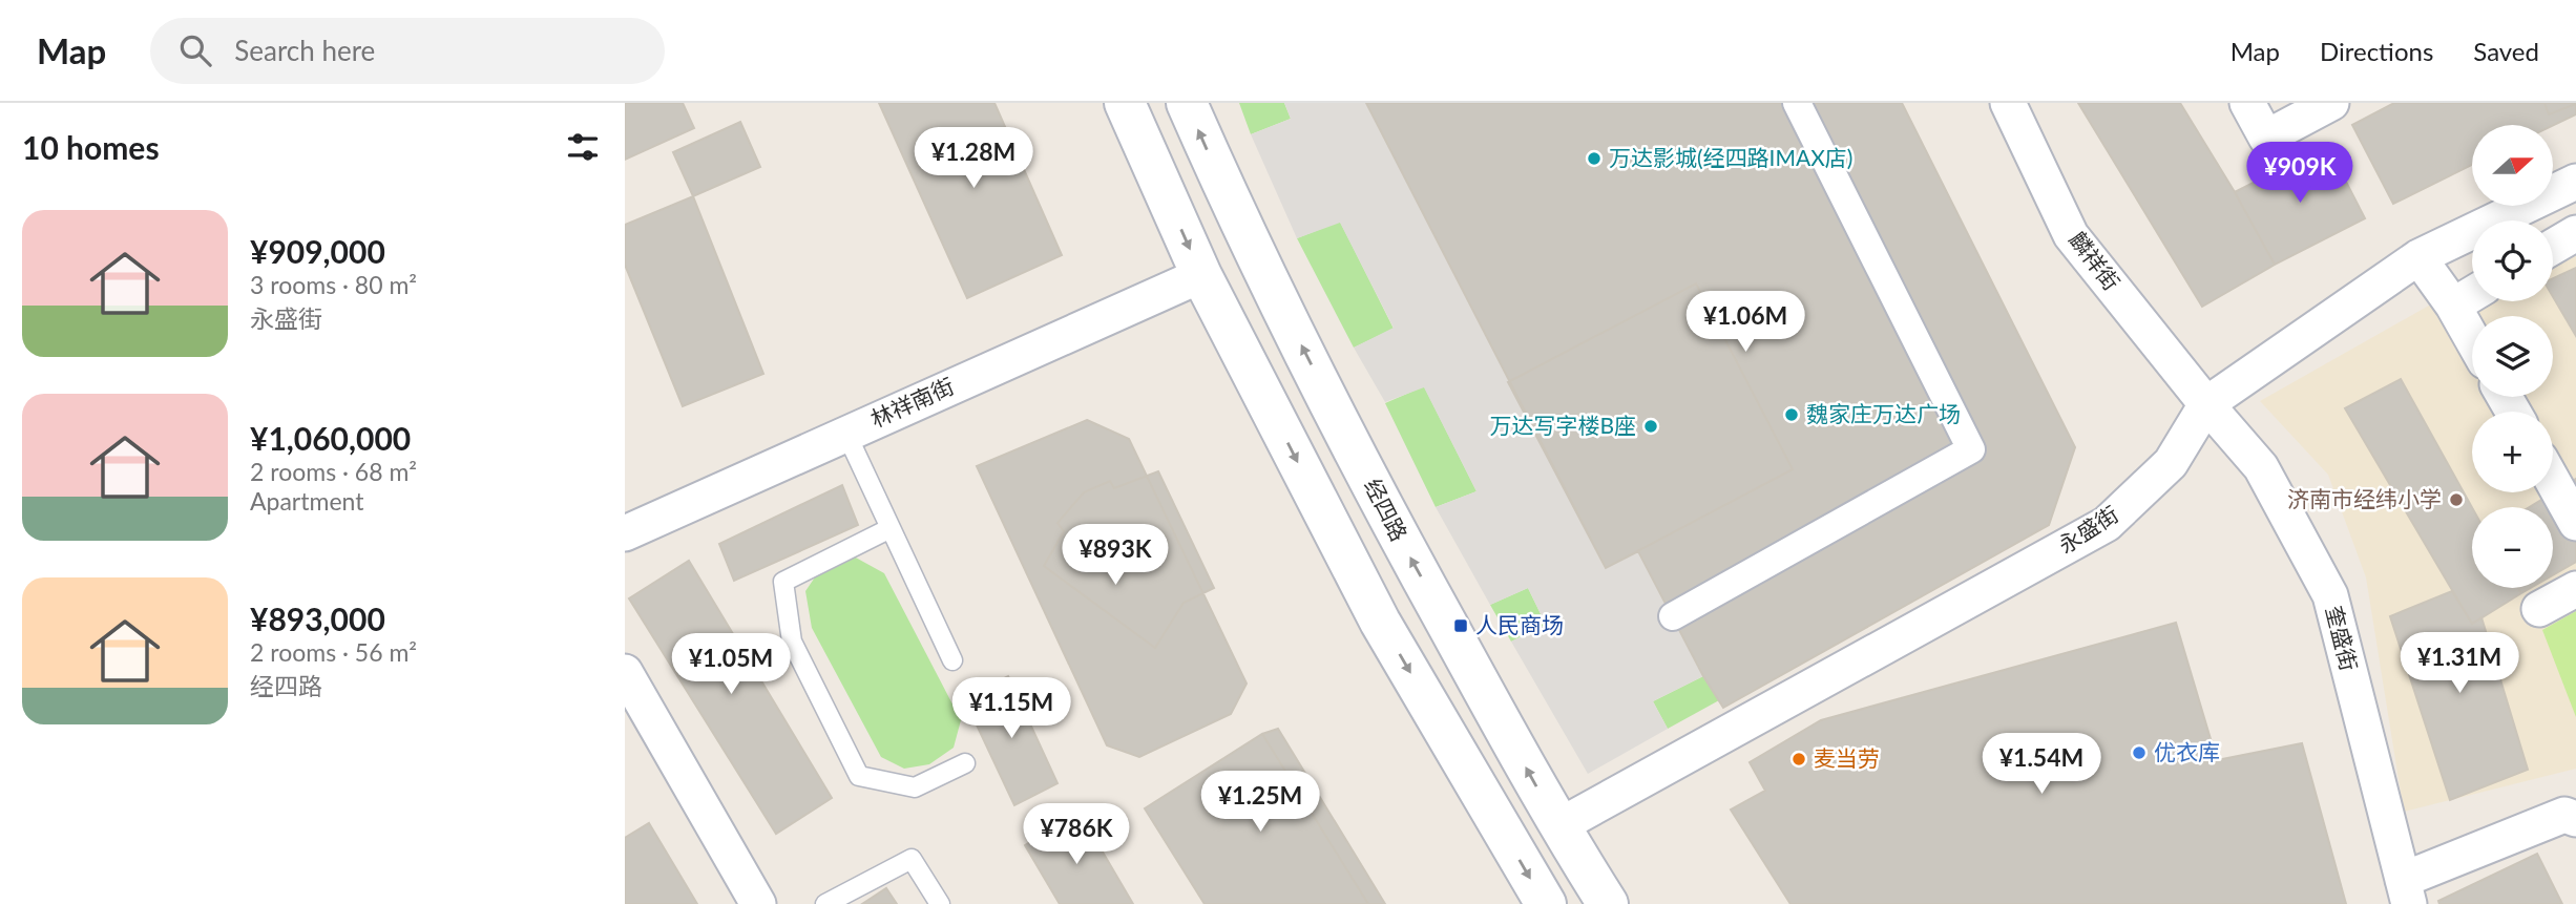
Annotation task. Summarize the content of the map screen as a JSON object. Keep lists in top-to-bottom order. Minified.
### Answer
{"streets":{"main road":["经四路"],"street":["麟祥街","林祥南街","永盛街","奎盛街"]},"crossings":[["麟祥街","永盛街"],["麟祥街","奎盛街"],["经四路","永盛街"],["永盛街","奎盛街"]],"places":{"other":["万达影城(经四路IMAX店)","魏家庄万达广场","万达写字楼B座","济南市经纬小学","优衣库","麦当劳"],"transit":["人民商场"]},"north":"right","page":{"header":"Map","search":"Search here","nav":["Map","Directions","Saved"],"heading":"10 homes","map_buttons":["+","−"],"price":["¥1.28M","¥909K","¥1.06M","¥893K","¥1.31M","¥1.05M","¥1.15M","¥1.54M","¥1.25M","¥786K"],"list":[{"name":"¥909,000","note":"3 rooms · 80 m² · 永盛街"},{"name":"¥1,060,000","note":"2 rooms · 68 m² · Apartment"},{"name":"¥893,000","note":"2 rooms · 56 m² · 经四路"}]}}
